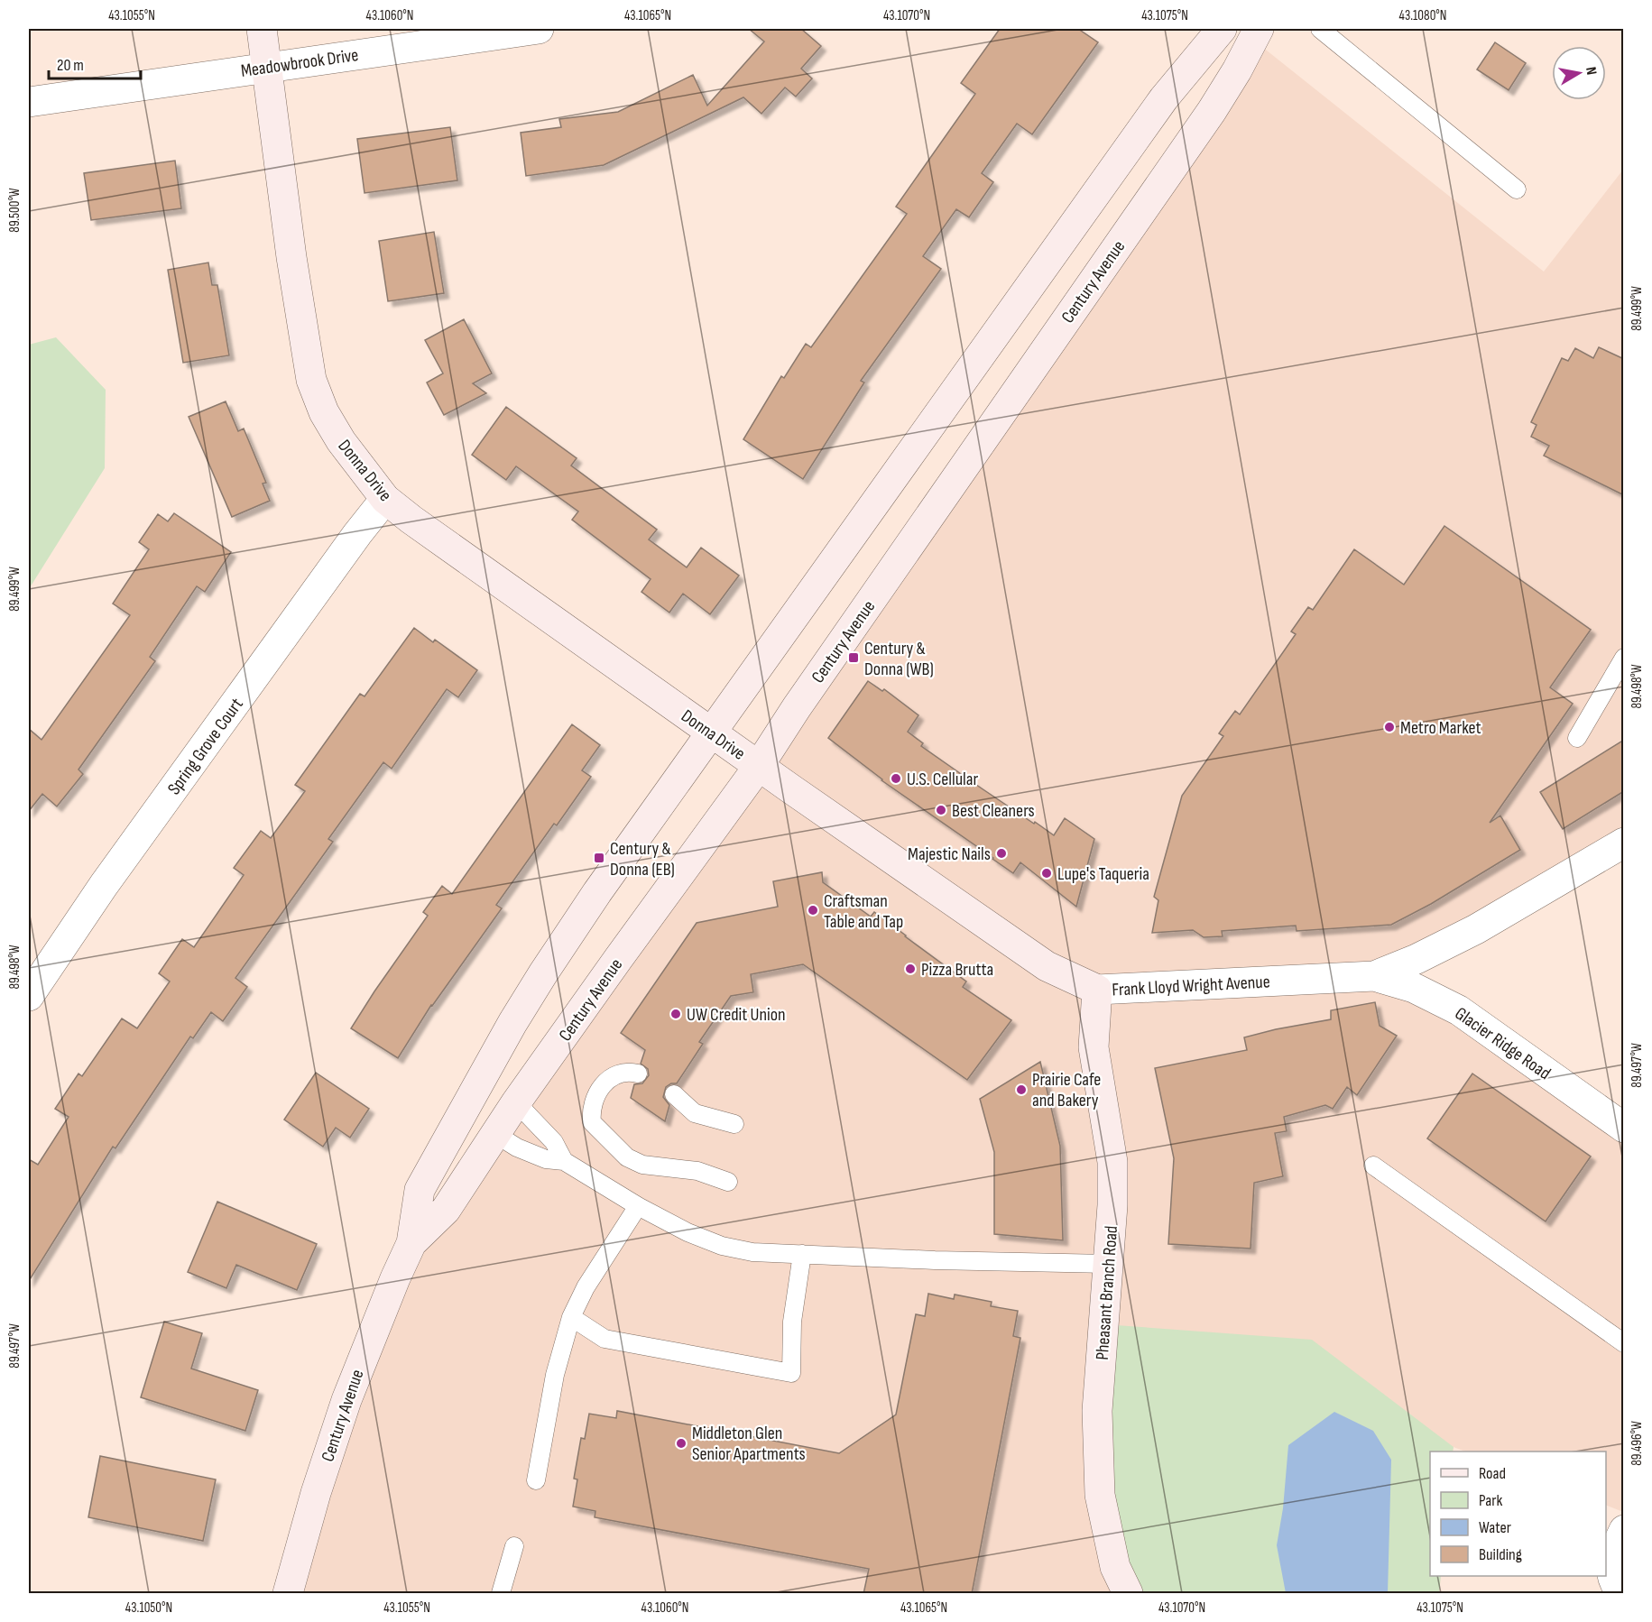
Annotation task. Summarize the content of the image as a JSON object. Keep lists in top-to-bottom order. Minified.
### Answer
{"streets":{"main road":["Century Avenue","Donna Drive","Frank Lloyd Wright Avenue","Pheasant Branch Road"],"street":["Meadowbrook Drive","Spring Grove Court","Glacier Ridge Road"]},"crossings":[["Meadowbrook Drive","Donna Drive"],["Century Avenue","Donna Drive"],["Century Avenue","Frank Lloyd Wright Avenue"],["Donna Drive","Spring Grove Court"],["Donna Drive","Frank Lloyd Wright Avenue"],["Frank Lloyd Wright Avenue","Glacier Ridge Road"],["Frank Lloyd Wright Avenue","Pheasant Branch Road"]],"places":{"transit":["Century & Donna (WB)","Century & Donna (EB)"],"other":["Metro Market","U.S. Cellular","Best Cleaners","Majestic Nails","Lupe's Taqueria","Craftsman Table and Tap","Pizza Brutta","UW Credit Union","Prairie Cafe and Bakery","Middleton Glen Senior Apartments"]},"legend":["Road","Park","Water","Building"],"scale_bar":"20 m","north":"right","coordinates":["43.1055°N","43.1060°N","43.1065°N","43.1070°N","43.1075°N","43.1080°N","89.500°W","89.499°W","89.498°W","89.497°W","89.496°W","43.1050°N"]}
